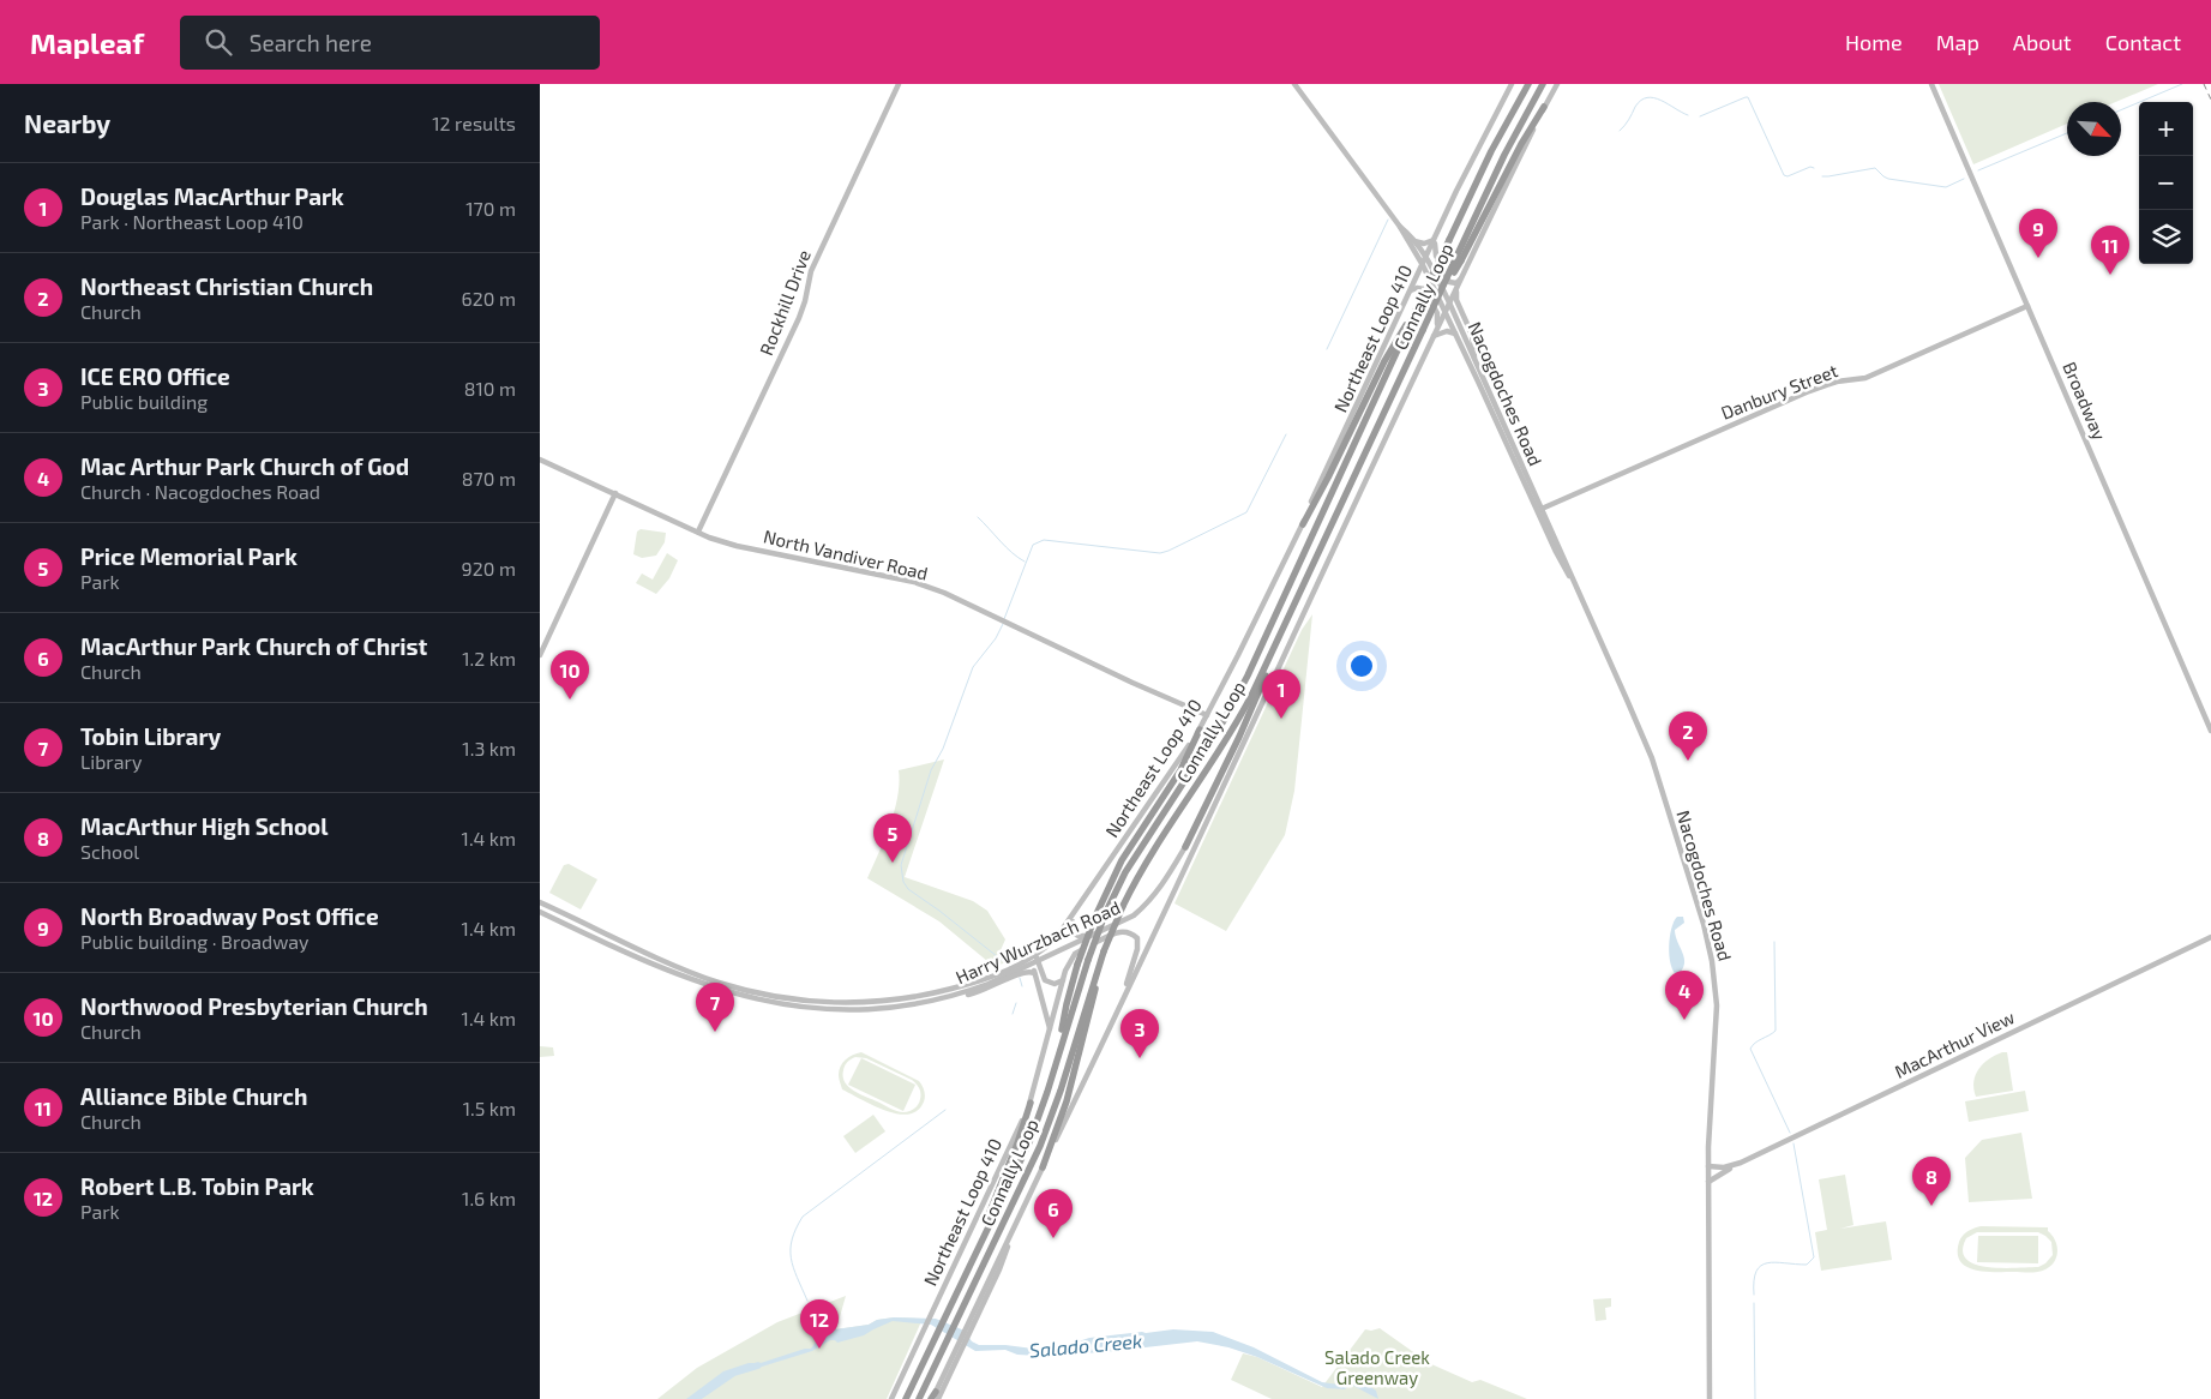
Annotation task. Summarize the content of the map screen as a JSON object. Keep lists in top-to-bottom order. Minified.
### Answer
{"streets":{"highway":["Connally Loop"],"main road":["Rockhill Drive","Northeast Loop 410","Danbury Street","Nacogdoches Road","Broadway","North Vandiver Road","Harry Wurzbach Road","MacArthur View"]},"crossings":[["Rockhill Drive","North Vandiver Road"],["Northeast Loop 410","Nacogdoches Road"],["Northeast Loop 410","North Vandiver Road"],["Northeast Loop 410","Harry Wurzbach Road"],["Danbury Street","Nacogdoches Road"],["Danbury Street","Broadway"],["Nacogdoches Road","MacArthur View"]],"water":["Salado Creek"],"parks":["Salado Creek Greenway"],"north":"bottom right","page":{"header":"Mapleaf","search":"Search here","nav":["Home","Map","About","Contact"],"heading":["Nearby","12 results"],"map_buttons":["+","−"],"list":[{"mark":"1","name":"Douglas MacArthur Park","note":"Park · Northeast Loop 410","value":"170 m"},{"mark":"2","name":"Northeast Christian Church","note":"Church","value":"620 m"},{"mark":"3","name":"ICE ERO Office","note":"Public building","value":"810 m"},{"mark":"4","name":"Mac Arthur Park Church of God","note":"Church · Nacogdoches Road","value":"870 m"},{"mark":"5","name":"Price Memorial Park","note":"Park","value":"920 m"},{"mark":"6","name":"MacArthur Park Church of Christ","note":"Church","value":"1.2 km"},{"mark":"7","name":"Tobin Library","note":"Library","value":"1.3 km"},{"mark":"8","name":"MacArthur High School","note":"School","value":"1.4 km"},{"mark":"9","name":"North Broadway Post Office","note":"Public building · Broadway","value":"1.4 km"},{"mark":"10","name":"Northwood Presbyterian Church","note":"Church","value":"1.4 km"},{"mark":"11","name":"Alliance Bible Church","note":"Church","value":"1.5 km"},{"mark":"12","name":"Robert L.B. Tobin Park","note":"Park","value":"1.6 km"}],"pins":["9","11","10","1","2","5","4","7","3","8","6","12"]}}
